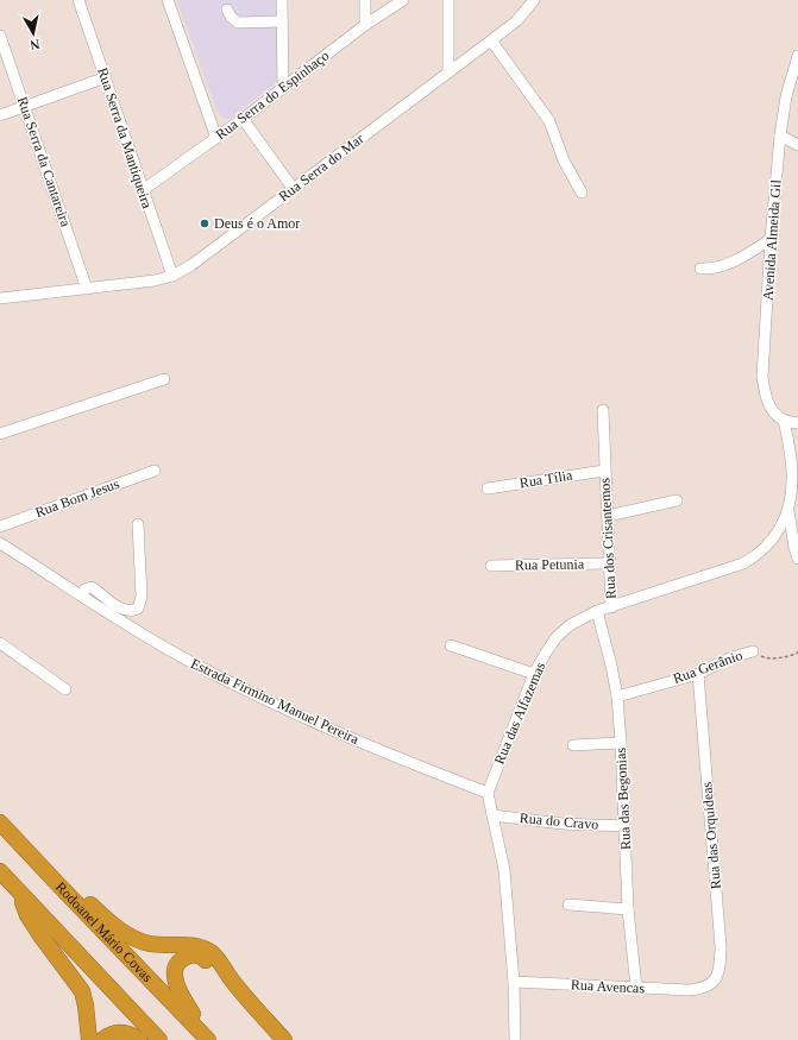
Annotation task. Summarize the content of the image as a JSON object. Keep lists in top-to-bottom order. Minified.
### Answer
{"streets":{"highway":["Rodoanel Mário Covas"],"street":["Rua Serra do Espinhaço","Rua Serra da Mantiqueira","Rua Serra da Cantareira","Rua Serra do Mar","Avenida Almeida Gil","Rua Tília","Rua Bom Jesus","Rua dos Crisantemos","Rua Petunia","Rua Gerânio","Estrada Firmino Manuel Pereira","Rua das Alfazemas","Rua das Begonias","Rua do Cravo","Rua das Orquideas","Rua Avencas"]},"crossings":[["Rua Serra do Espinhaço","Rua Serra da Mantiqueira"],["Rua Serra da Mantiqueira","Rua Serra do Mar"],["Rua Serra da Cantareira","Rua Serra do Mar"],["Avenida Almeida Gil","Rua das Alfazemas"],["Rua Tília","Rua dos Crisantemos"],["Rua dos Crisantemos","Rua Petunia"],["Rua dos Crisantemos","Rua das Alfazemas"],["Rua Gerânio","Rua das Begonias"],["Rua Gerânio","Rua das Orquideas"],["Estrada Firmino Manuel Pereira","Rua das Alfazemas"],["Rua das Alfazemas","Rua das Begonias"],["Rua das Begonias","Rua do Cravo"],["Rua das Begonias","Rua Avencas"],["Rua das Orquideas","Rua Avencas"]],"places":["Deus é o Amor"],"north":"bottom"}
